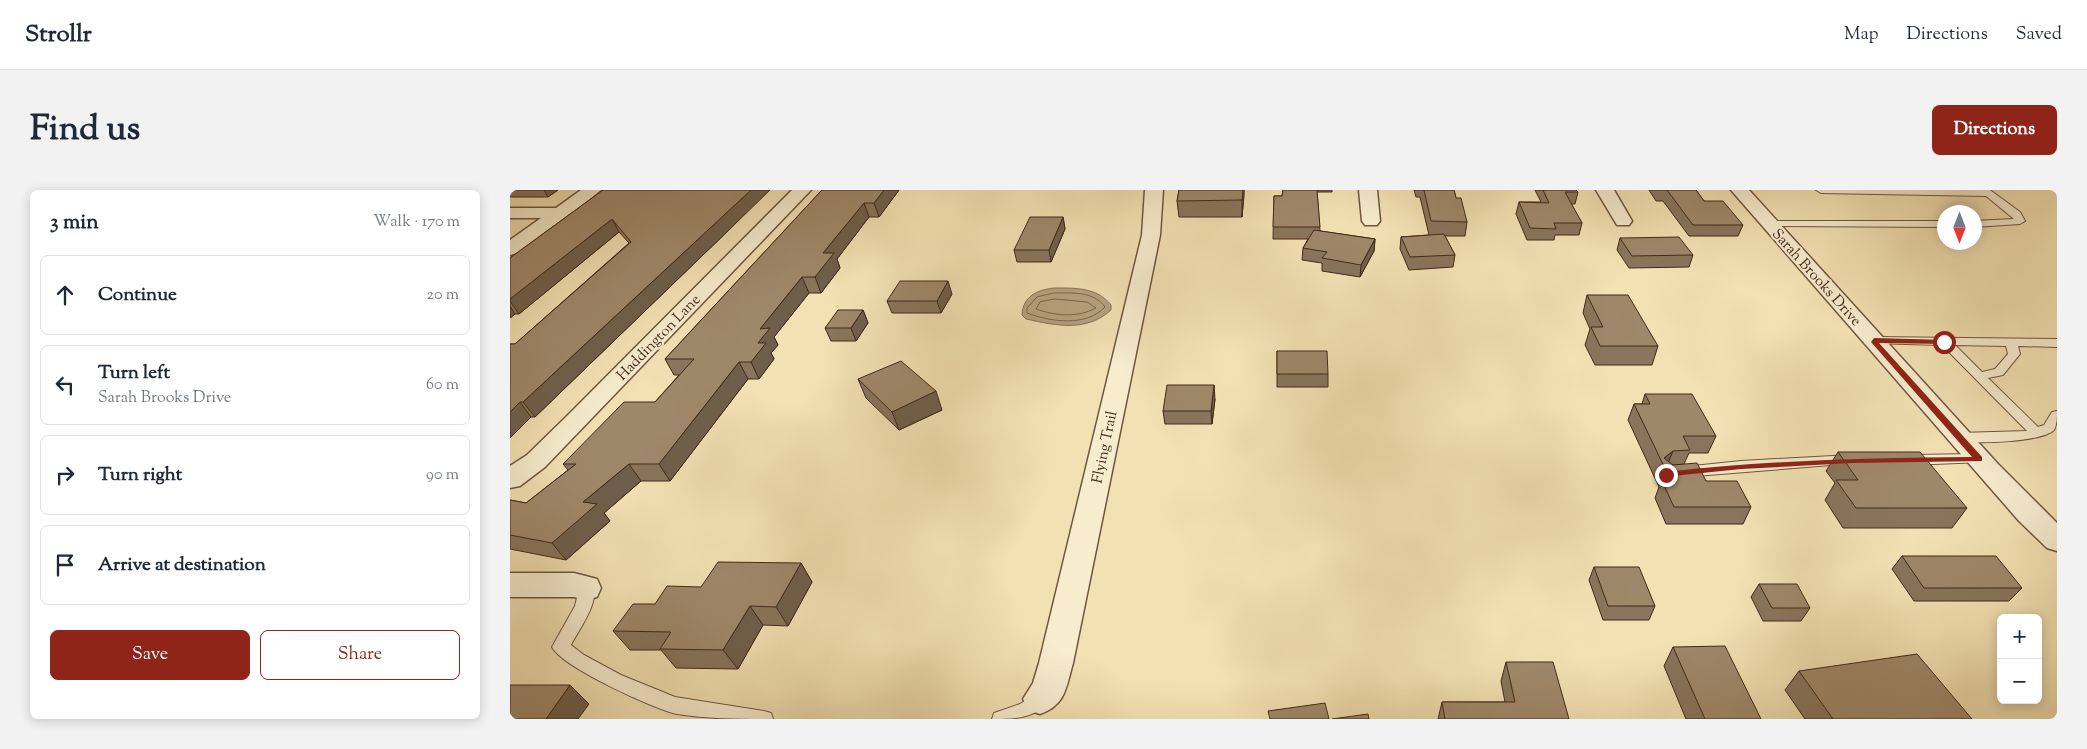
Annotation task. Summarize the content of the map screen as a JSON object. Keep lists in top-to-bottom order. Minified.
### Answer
{"streets":{"street":["Sarah Brooks Drive","Haddington Lane","Flying Trail"]},"north":"bottom","page":{"header":"Strollr","nav":["Map","Directions","Saved"],"title":"Find us","buttons":["Directions",["Save","Share"]],"heading":["3 min","Walk · 170 m"],"list":[["Continue","20 m"],["Turn left","Sarah Brooks Drive","60 m"],["Turn right","90 m"],"Arrive at destination"],"map_buttons":["+","−"]}}
